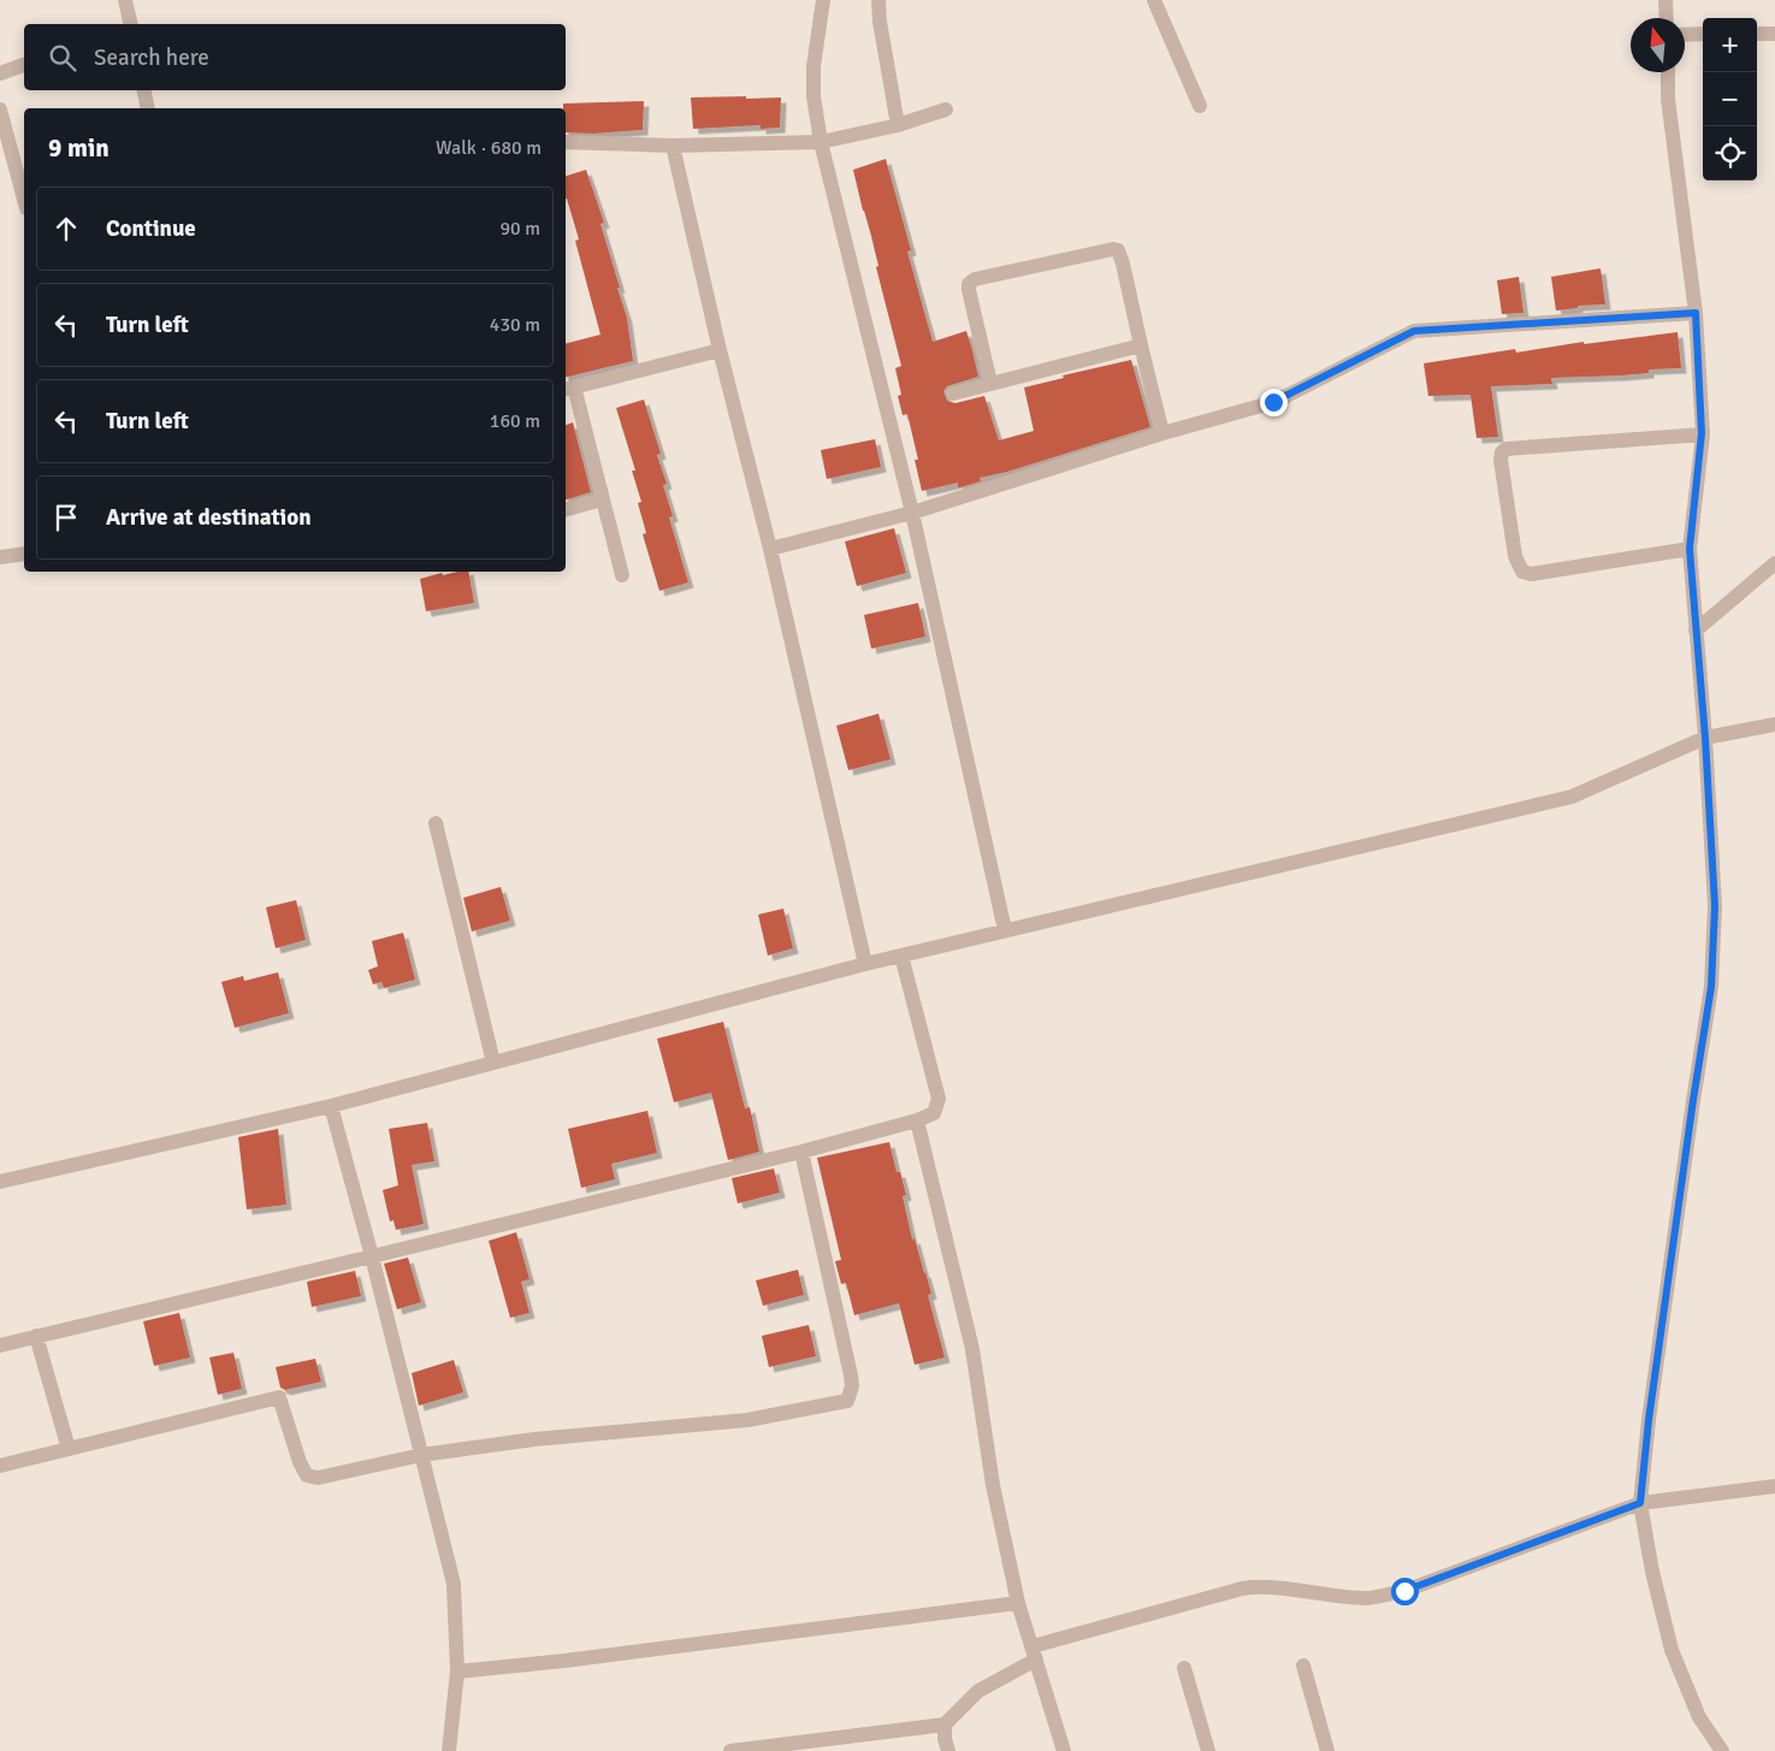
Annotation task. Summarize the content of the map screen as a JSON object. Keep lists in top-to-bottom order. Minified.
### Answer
{"north":"top","page":{"map_buttons":["+","−"],"search":"Search here","heading":["9 min","Walk · 680 m"],"list":[["Continue","90 m"],["Turn left","430 m"],["Turn left","160 m"],"Arrive at destination"]}}
